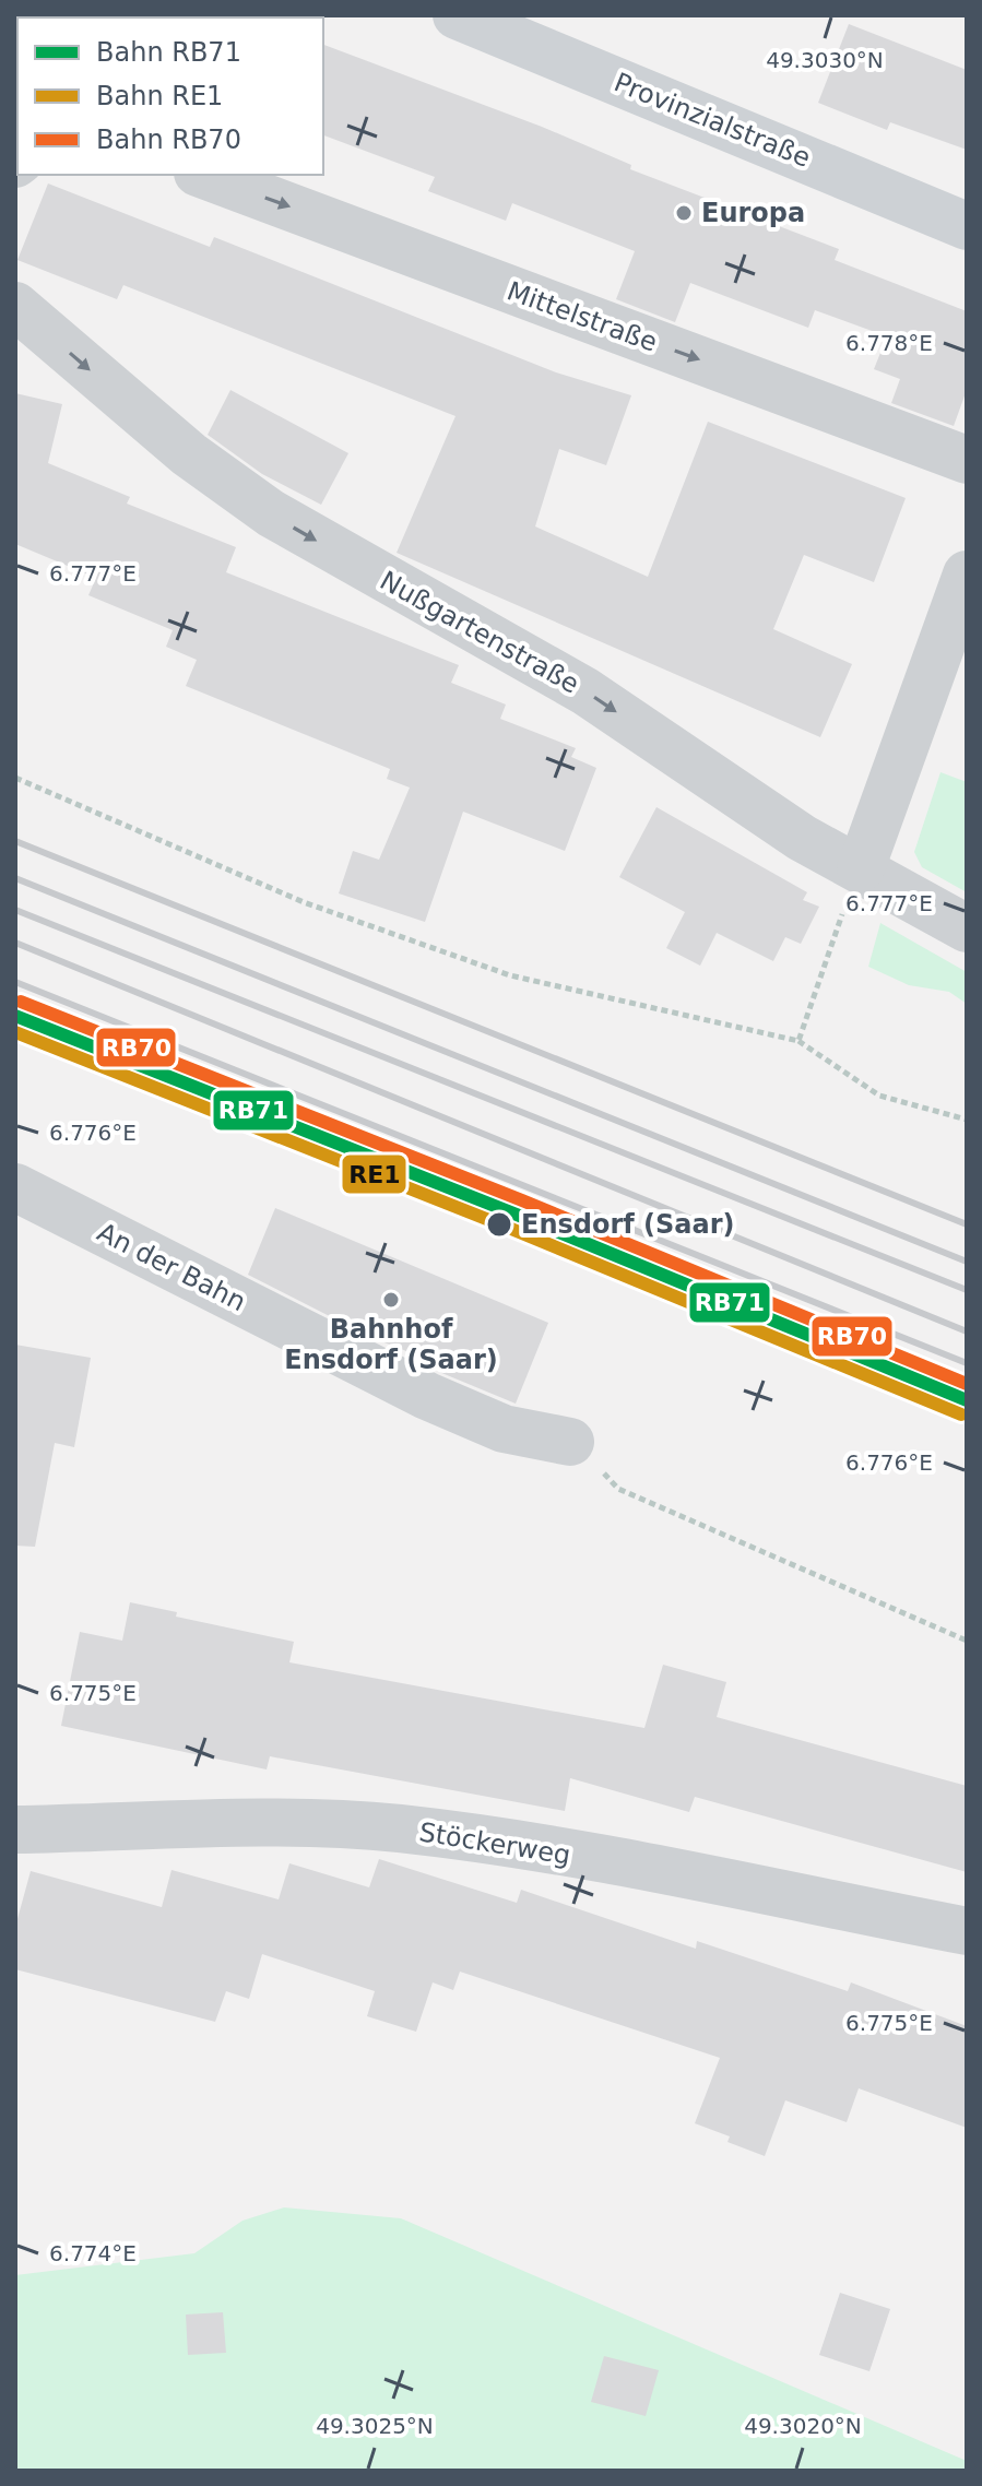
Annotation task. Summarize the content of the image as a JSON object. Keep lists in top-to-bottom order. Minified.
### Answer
{"streets":{"main road":["Provinzialstraße"],"street":["Mittelstraße","Nußgartenstraße","An der Bahn","Stöckerweg"]},"one_way":["Mittelstraße","Nußgartenstraße"],"places":["Europa","Ensdorf (Saar)","Bahnhof Ensdorf (Saar)"],"lines":["rail line RB70","rail line RB71","rail line RE1"],"legend":["Bahn RB71","Bahn RE1","Bahn RB70"],"coordinates":["49.3030°N","6.778°E","6.777°E","6.776°E","6.775°E","6.774°E","49.3025°N","49.3020°N"]}
